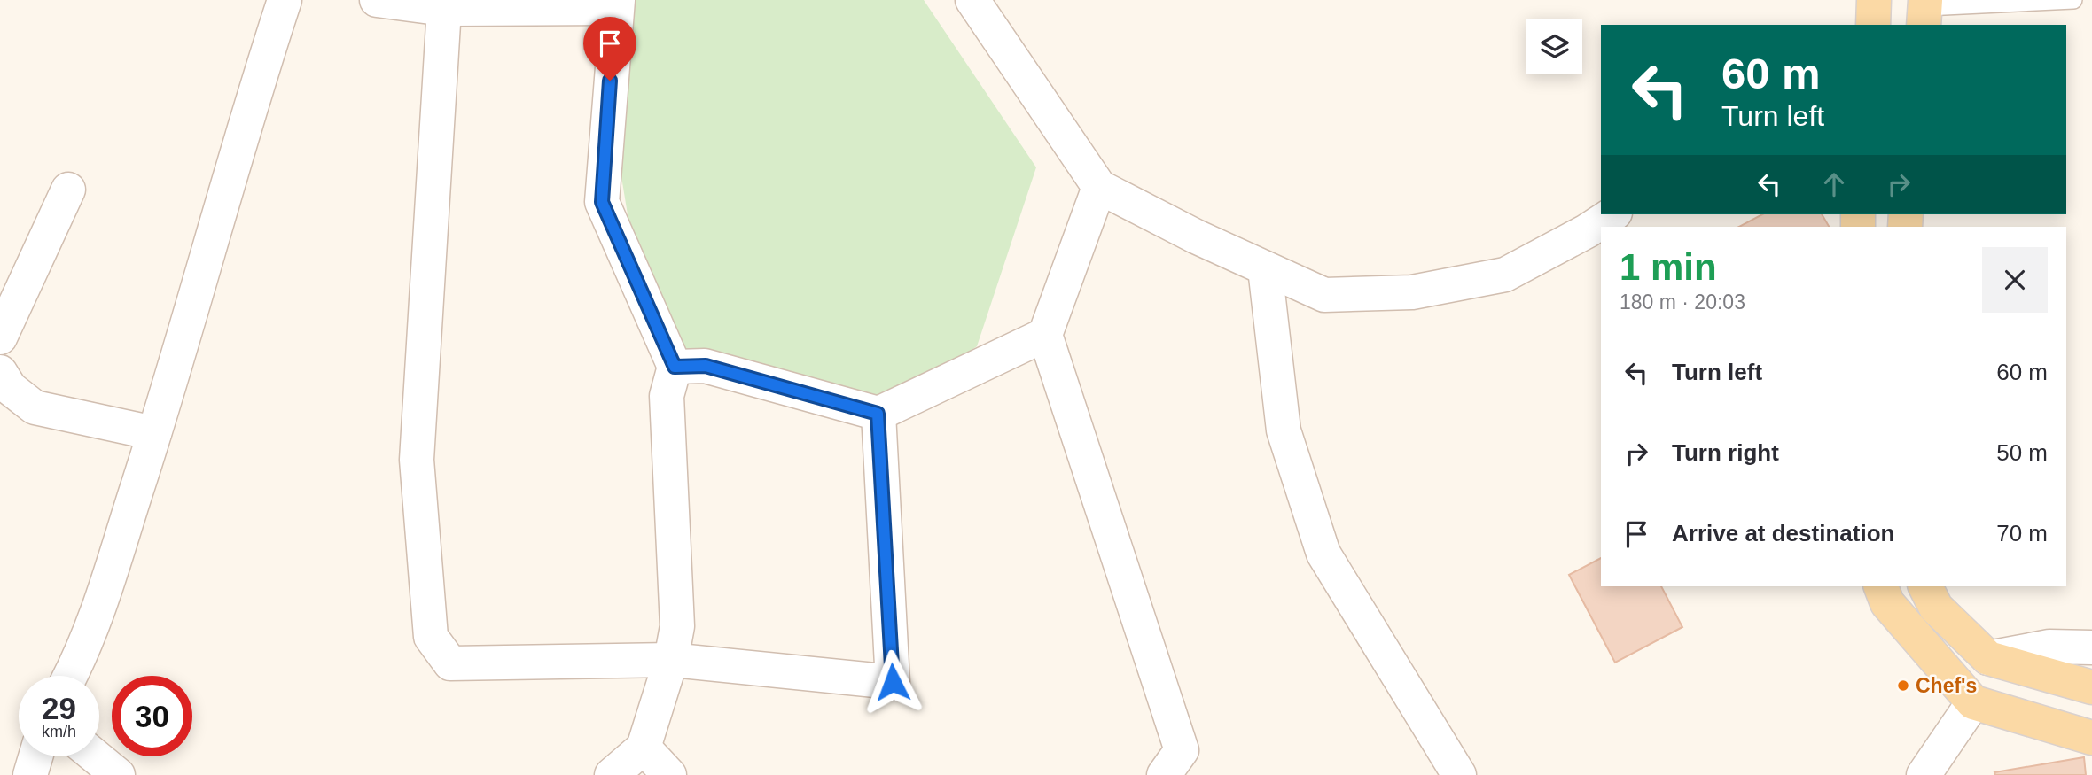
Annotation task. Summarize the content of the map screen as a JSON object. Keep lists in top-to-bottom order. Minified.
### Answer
{"places":["Chef's"],"page":{"turn":["60 m","Turn left"],"heading":["1 min","180 m · 20:03"],"list":[{"name":"Turn left","value":"60 m"},{"name":"Turn right","value":"50 m"},{"name":"Arrive at destination","value":"70 m"}],"speed":"29 km/h","limit":"30"}}
